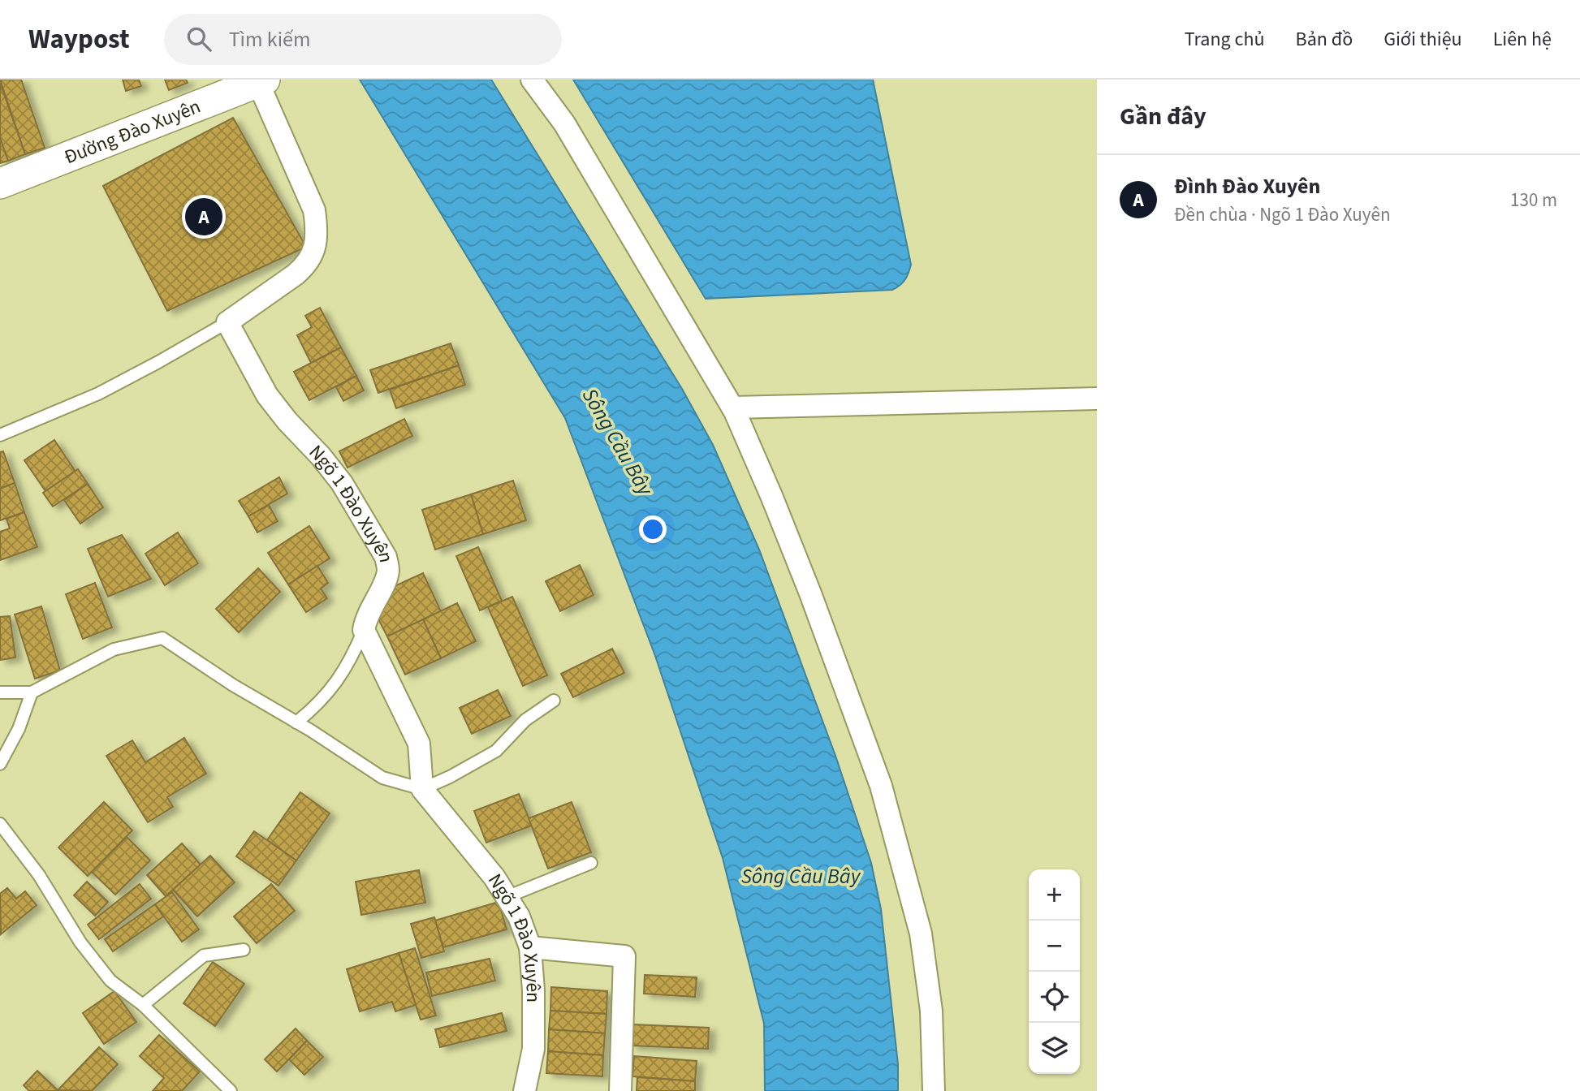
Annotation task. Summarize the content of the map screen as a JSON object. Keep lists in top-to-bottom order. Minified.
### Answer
{"streets":{"street":["Đường Đào Xuyên","Ngõ 1 Đào Xuyên"]},"water":["Sông Cầu Bây"],"page":{"header":"Waypost","search":"Tìm kiếm","nav":["Trang chủ","Bản đồ","Giới thiệu","Liên hệ"],"heading":"Gần đây","list":[{"mark":"A","name":"Đình Đào Xuyên","note":"Đền chùa · Ngõ 1 Đào Xuyên","value":"130 m"}],"pins":"A","map_buttons":["+","−"]}}
